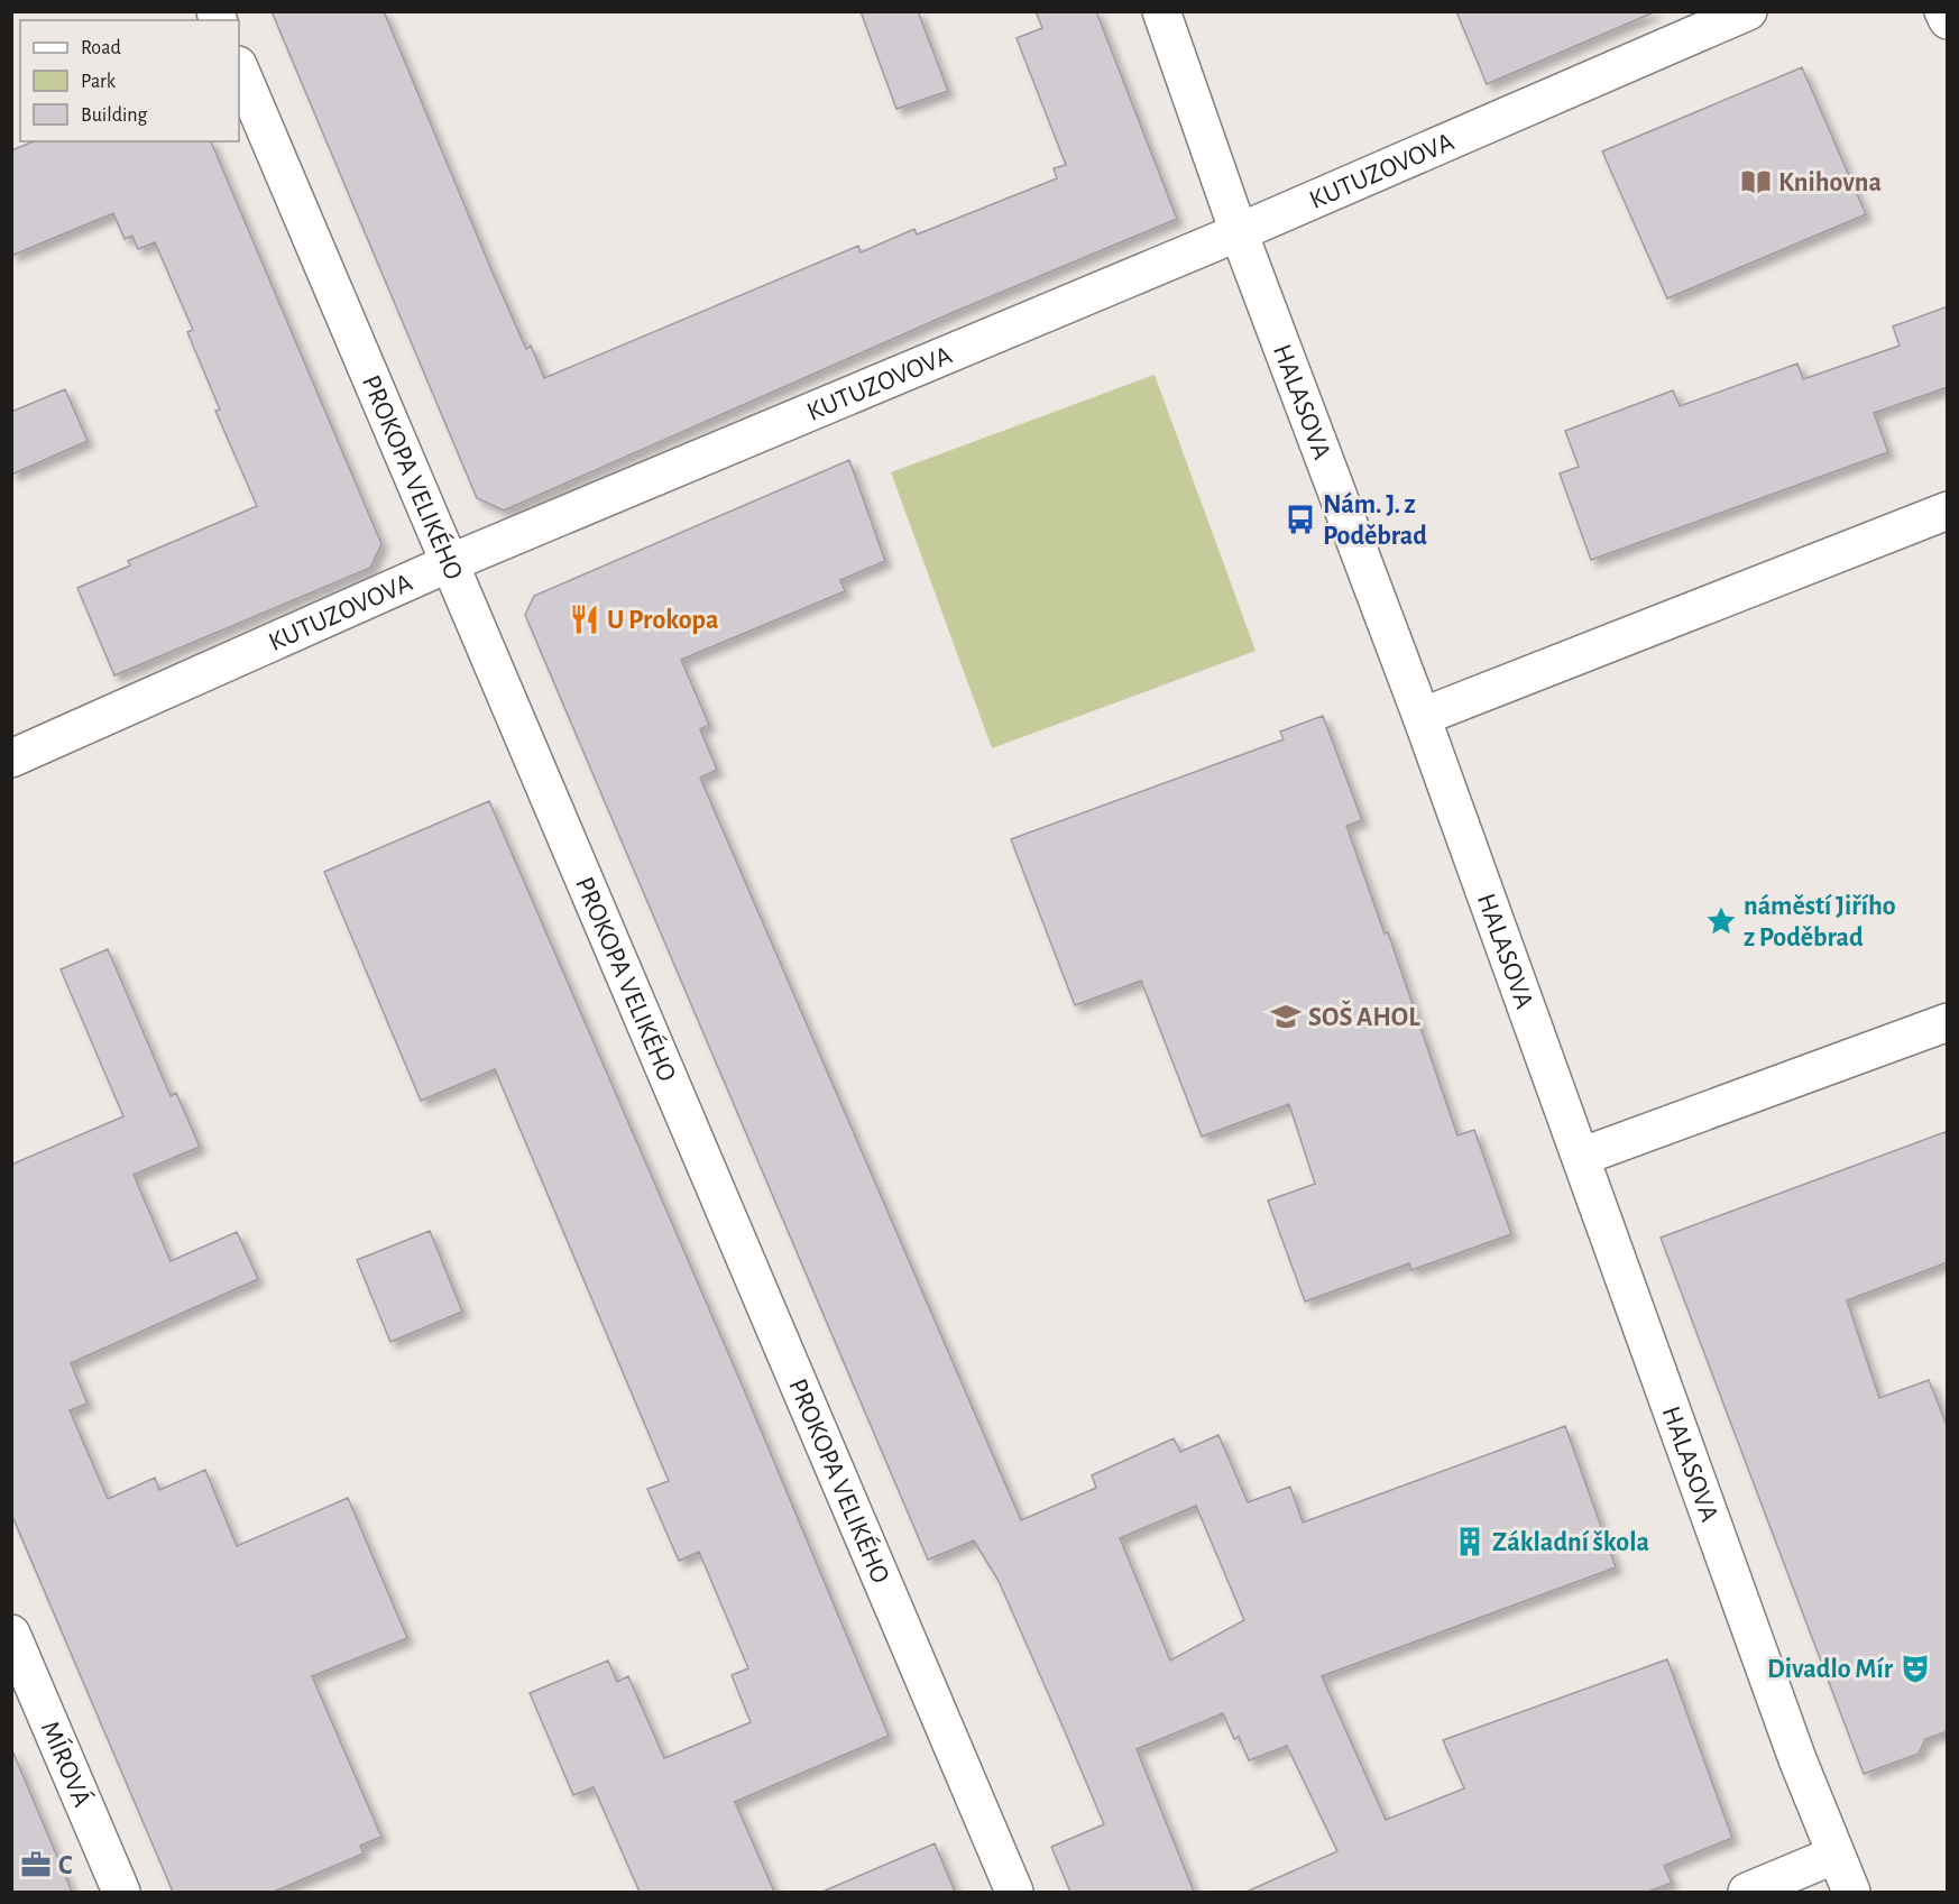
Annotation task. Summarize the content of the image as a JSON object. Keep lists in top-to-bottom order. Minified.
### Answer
{"streets":{"street":["KUTUZOVOVA","HALASOVA","PROKOPA VELIKÉHO","MÍROVÁ"]},"crossings":[["KUTUZOVOVA","HALASOVA"],["KUTUZOVOVA","PROKOPA VELIKÉHO"]],"places":{"library":["Knihovna"],"bus stop":["Nám. J. z Poděbrad"],"restaurant":["U Prokopa"],"place":["náměstí Jiřího z Poděbrad"],"school or university":["SOŠ AHOL"],"building":["Základní škola"],"theatre":["Divadlo Mír"],"office":["C"]},"legend":["Road","Park","Building"]}
